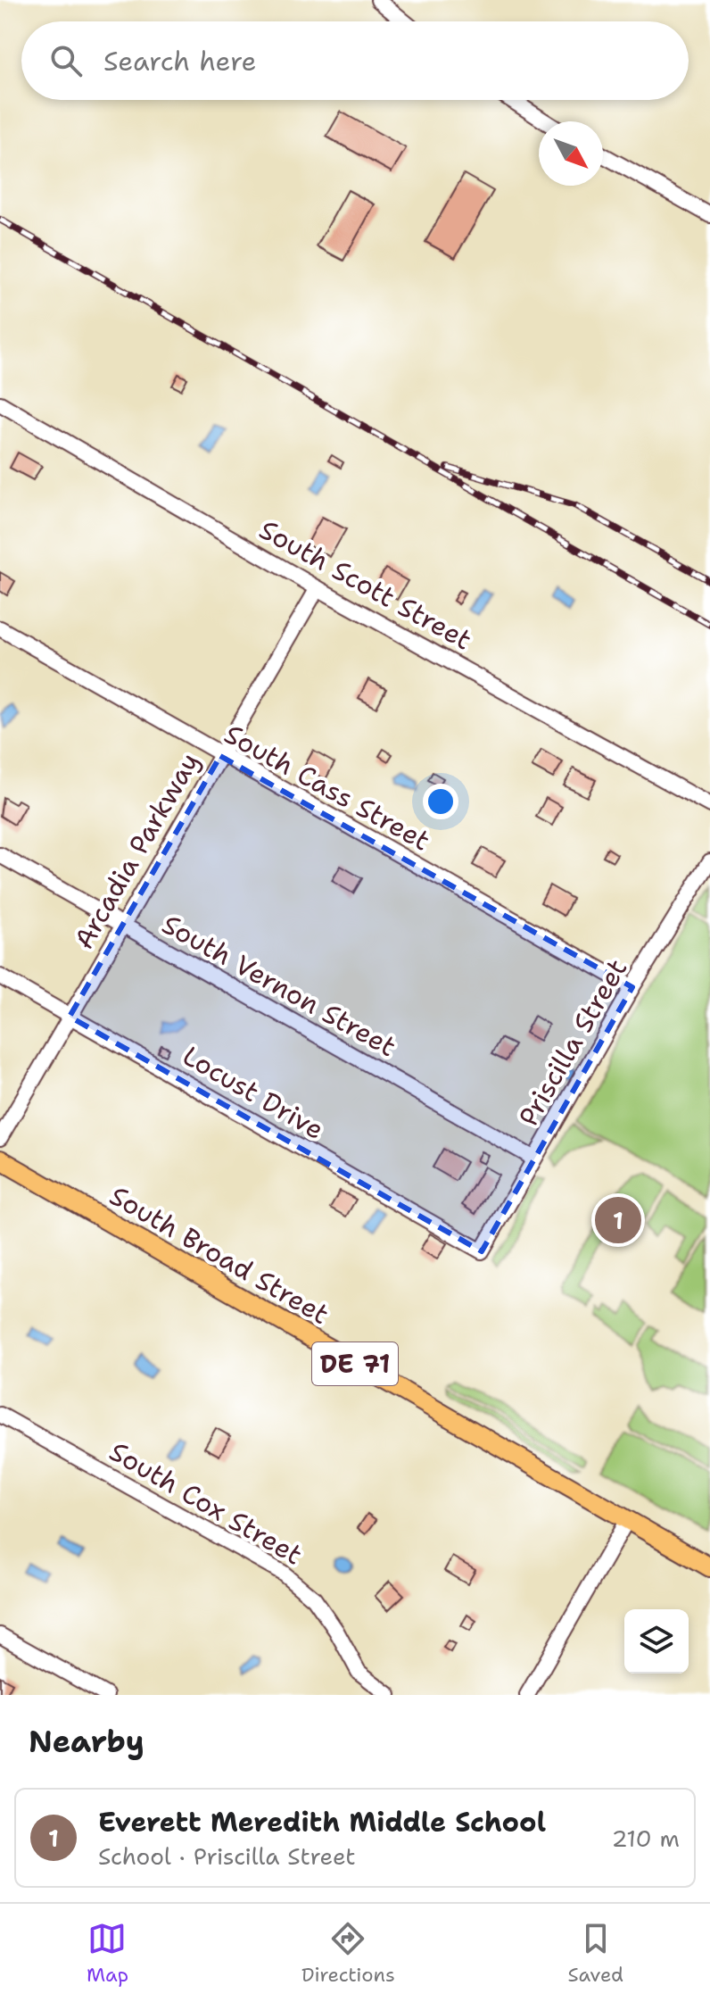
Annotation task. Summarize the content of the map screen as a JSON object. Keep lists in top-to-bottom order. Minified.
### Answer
{"streets":{"main road":["South Broad Street","DE 71"],"street":["South Scott Street","South Cass Street","Arcadia Parkway","South Vernon Street","Priscilla Street","Locust Drive","South Cox Street"]},"crossings":[["South Scott Street","Arcadia Parkway"],["South Cass Street","Arcadia Parkway"],["South Cass Street","Priscilla Street"],["Arcadia Parkway","South Vernon Street"],["Arcadia Parkway","Locust Drive"],["South Vernon Street","Priscilla Street"],["Priscilla Street","Locust Drive"]],"north":"bottom right","page":{"search":"Search here","pins":"1","heading":"Nearby","list":[{"mark":"1","name":"Everett Meredith Middle School","note":"School · Priscilla Street","value":"210 m"}],"nav":["Map","Directions","Saved"]}}
